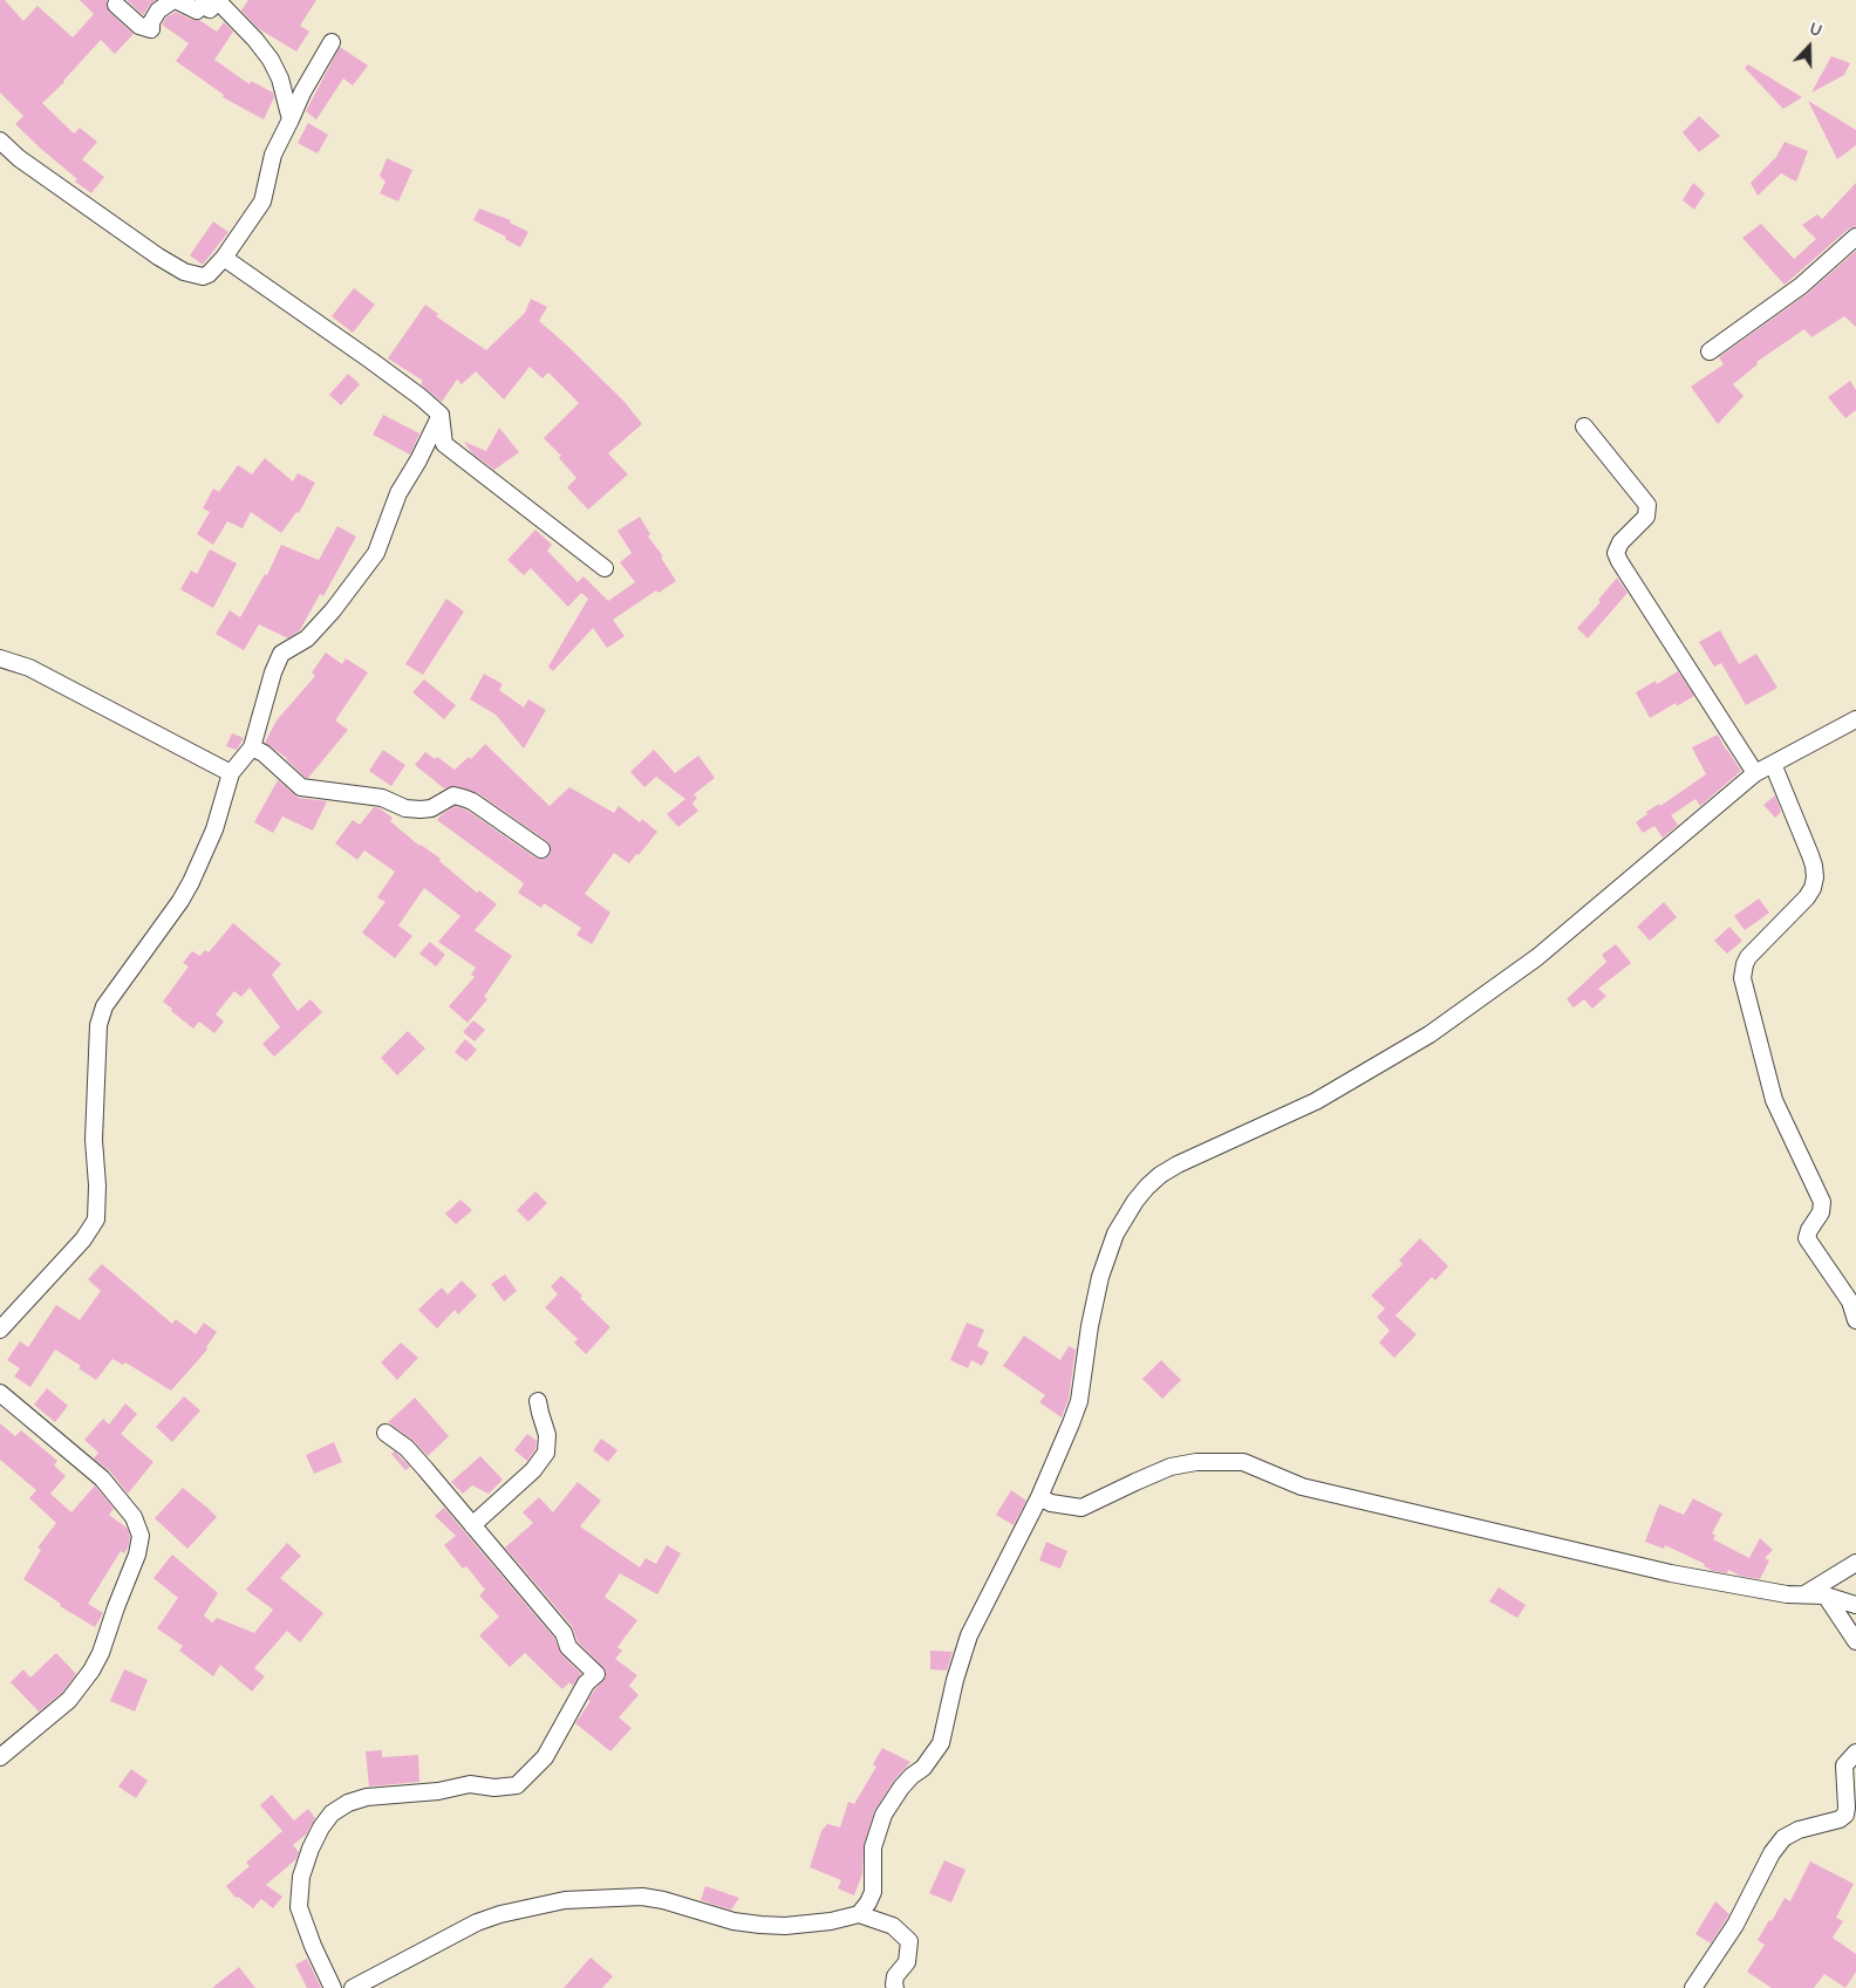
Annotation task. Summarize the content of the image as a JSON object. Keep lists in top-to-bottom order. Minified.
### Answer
{"north":"top"}
